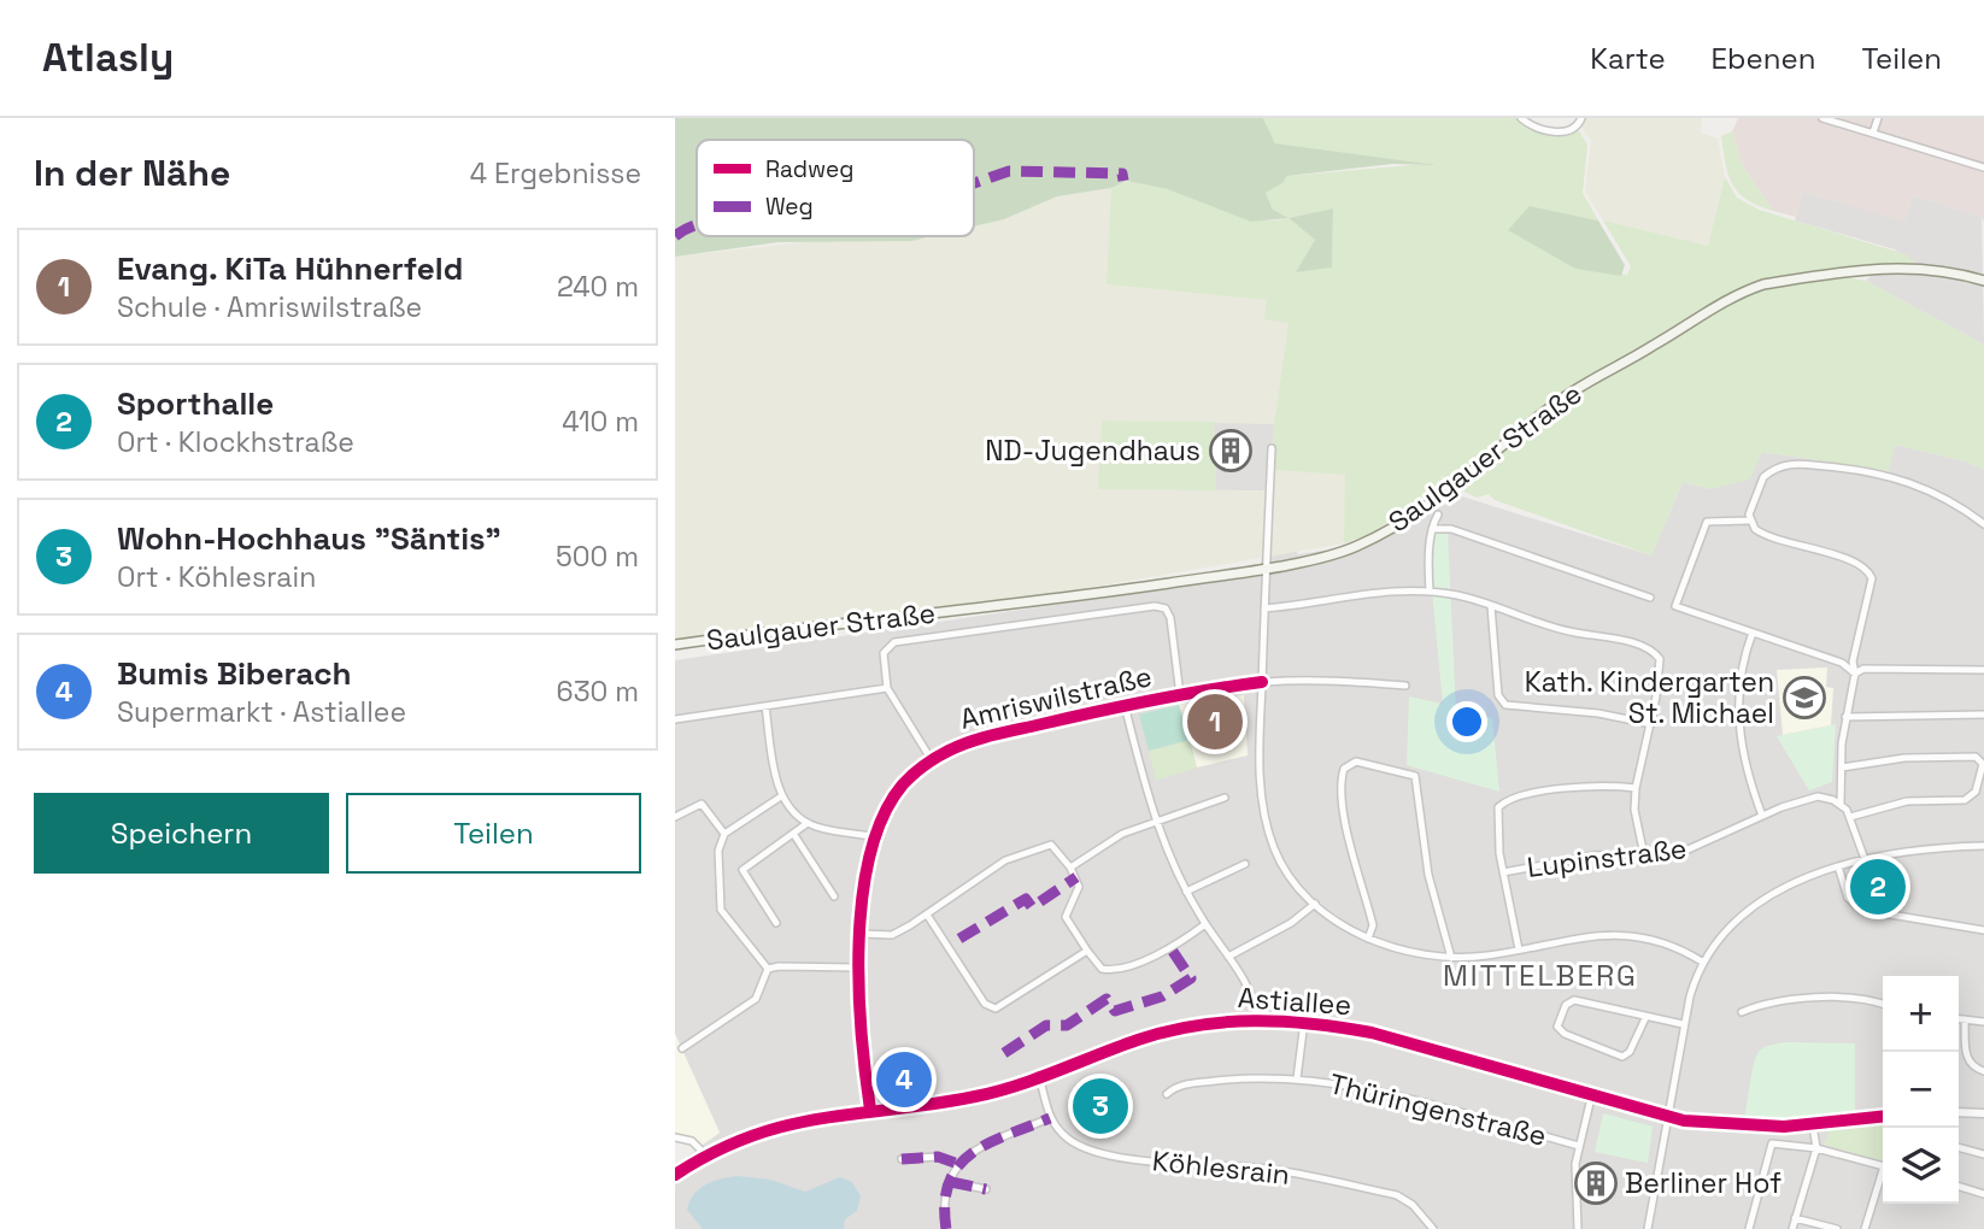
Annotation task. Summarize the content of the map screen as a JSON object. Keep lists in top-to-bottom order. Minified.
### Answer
{"streets":{"main road":["Saulgauer Straße"],"street":["Amriswilstraße","Lupinstraße","Astiallee","Thüringenstraße","Köhlesrain"]},"crossings":[["Amriswilstraße","Astiallee"],["Astiallee","Thüringenstraße"]],"districts":["MITTELBERG"],"places":{"building":["ND-Jugendhaus","Berliner Hof"],"school or university":["Kath. Kindergarten St. Michael"]},"legend":["Radweg","Weg"],"page":{"header":"Atlasly","nav":["Karte","Ebenen","Teilen"],"heading":["In der Nähe","4 Ergebnisse"],"list":[{"mark":"1","name":"Evang. KiTa Hühnerfeld","note":"Schule · Amriswilstraße","value":"240 m"},{"mark":"2","name":"Sporthalle","note":"Ort · Klockhstraße","value":"410 m"},{"mark":"3","name":"Wohn-Hochhaus \"Säntis\"","note":"Ort · Köhlesrain","value":"500 m"},{"mark":"4","name":"Bumis Biberach","note":"Supermarkt · Astiallee","value":"630 m"}],"pins":["1","2","4","3"],"buttons":["Speichern","Teilen"],"map_buttons":["+","−"]}}
